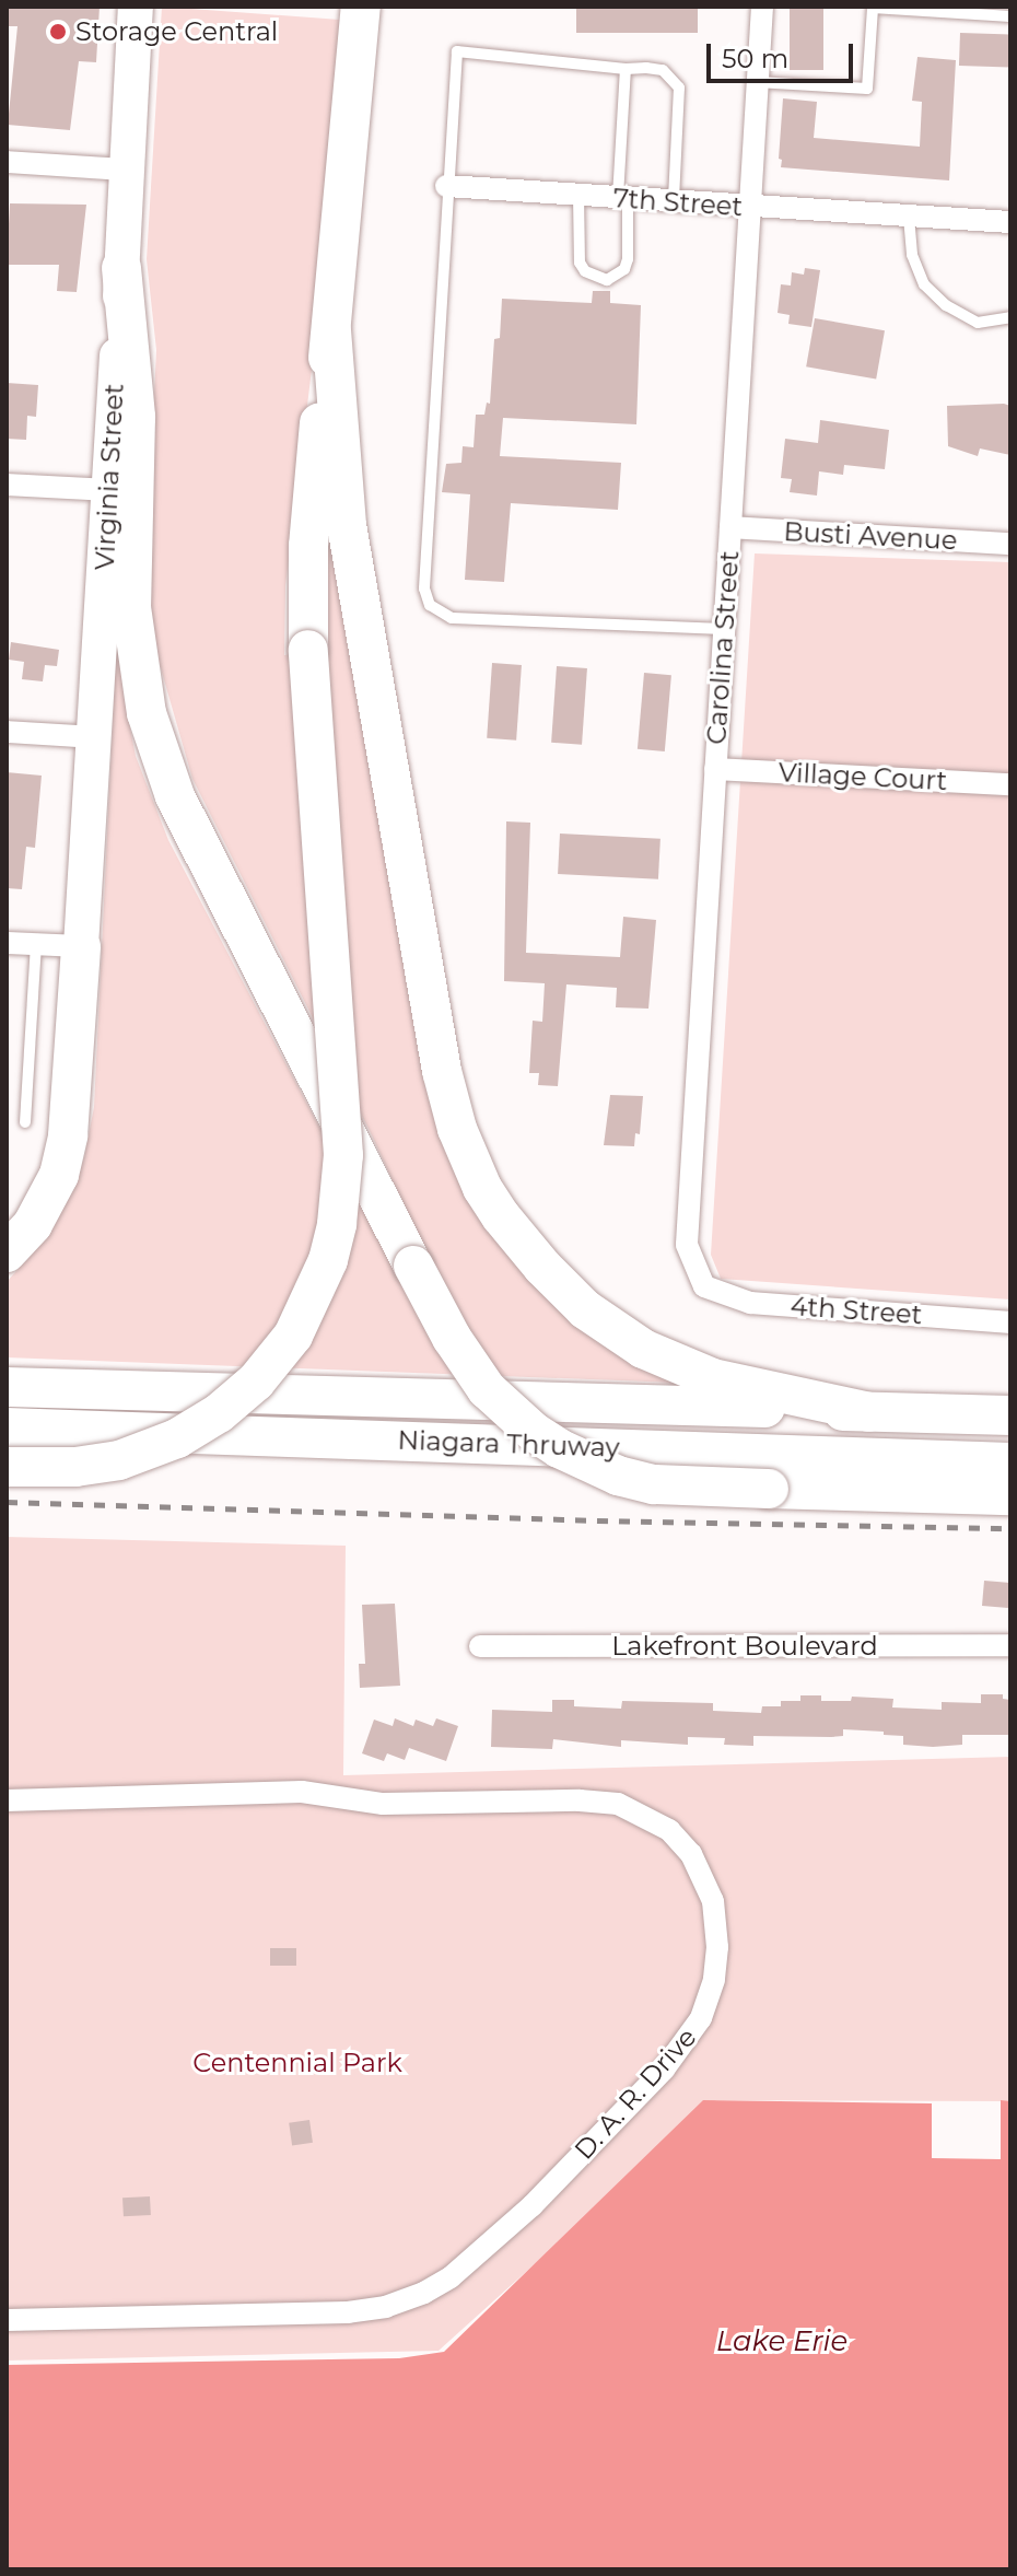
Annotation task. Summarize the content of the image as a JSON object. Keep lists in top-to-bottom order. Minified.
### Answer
{"streets":{"highway":["Niagara Thruway"],"main road":["Virginia Street"],"street":["7th Street","Busti Avenue","Carolina Street","Village Court","4th Street","Lakefront Boulevard","D. A. R. Drive"]},"crossings":[["7th Street","Carolina Street"],["Busti Avenue","Carolina Street"],["Carolina Street","Village Court"],["Carolina Street","4th Street"]],"water":["Lake Erie"],"parks":["Centennial Park"],"places":["Storage Central"],"scale_bar":"50 m"}
